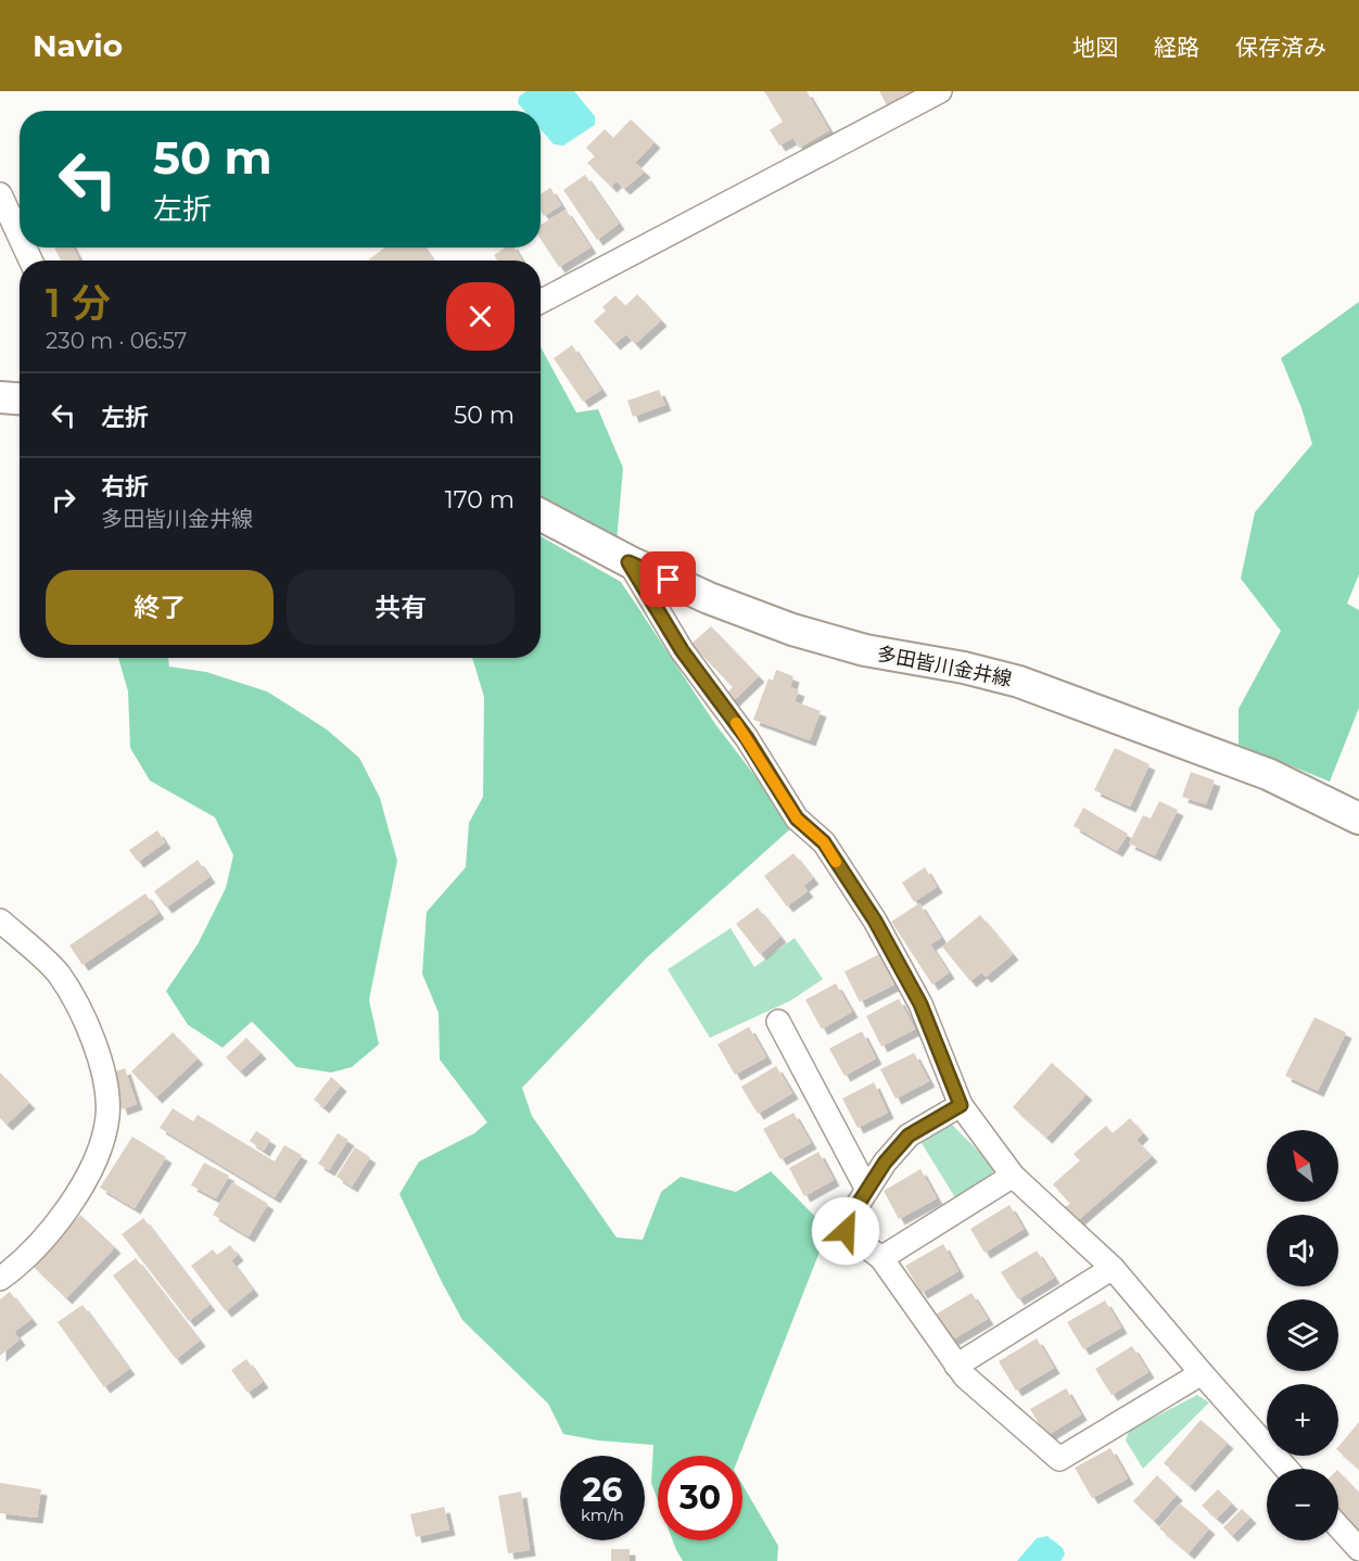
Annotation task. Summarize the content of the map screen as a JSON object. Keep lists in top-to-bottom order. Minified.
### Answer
{"streets":{"main road":["多田皆川金井線"]},"north":"top left","page":{"header":"Navio","nav":["地図","経路","保存済み"],"turn":["50 m","左折"],"heading":["1 分","230 m · 06:57"],"list":[{"name":"左折","value":"50 m"},{"name":"右折","note":"多田皆川金井線","value":"170 m"}],"buttons":["終了","共有"],"map_buttons":["+","−"],"speed":"26 km/h","limit":"30"}}
